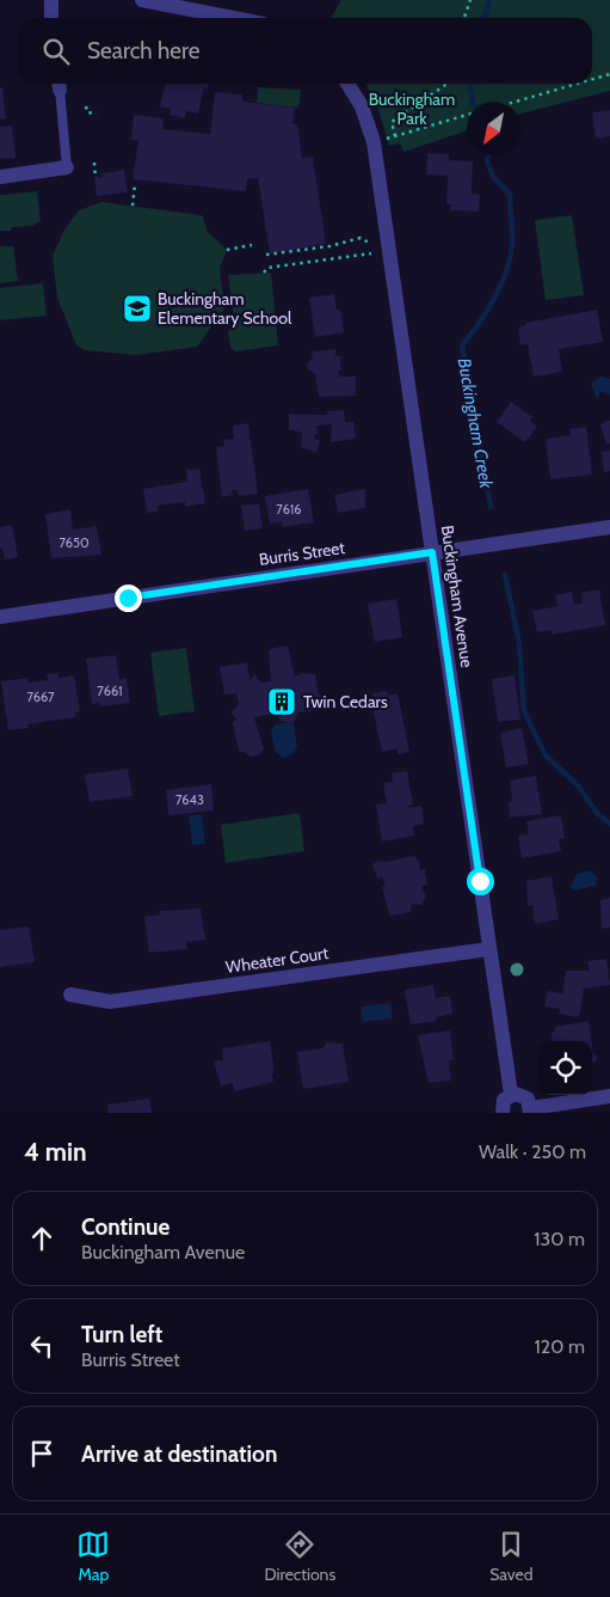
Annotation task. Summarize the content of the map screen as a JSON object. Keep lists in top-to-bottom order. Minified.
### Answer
{"streets":{"street":["Burris Street","Buckingham Avenue","Wheater Court"]},"crossings":[["Burris Street","Buckingham Avenue"],["Buckingham Avenue","Wheater Court"]],"water":["Buckingham Creek"],"parks":["Buckingham Park"],"places":{"school or university":["Buckingham Elementary School"],"building":["Twin Cedars"]},"house_numbers":["7616","7650","7661","7667","7643"],"north":"bottom left","page":{"search":"Search here","heading":["4 min","Walk · 250 m"],"list":[["Continue","Buckingham Avenue","130 m"],["Turn left","Burris Street","120 m"],"Arrive at destination"],"nav":["Map","Directions","Saved"]}}
